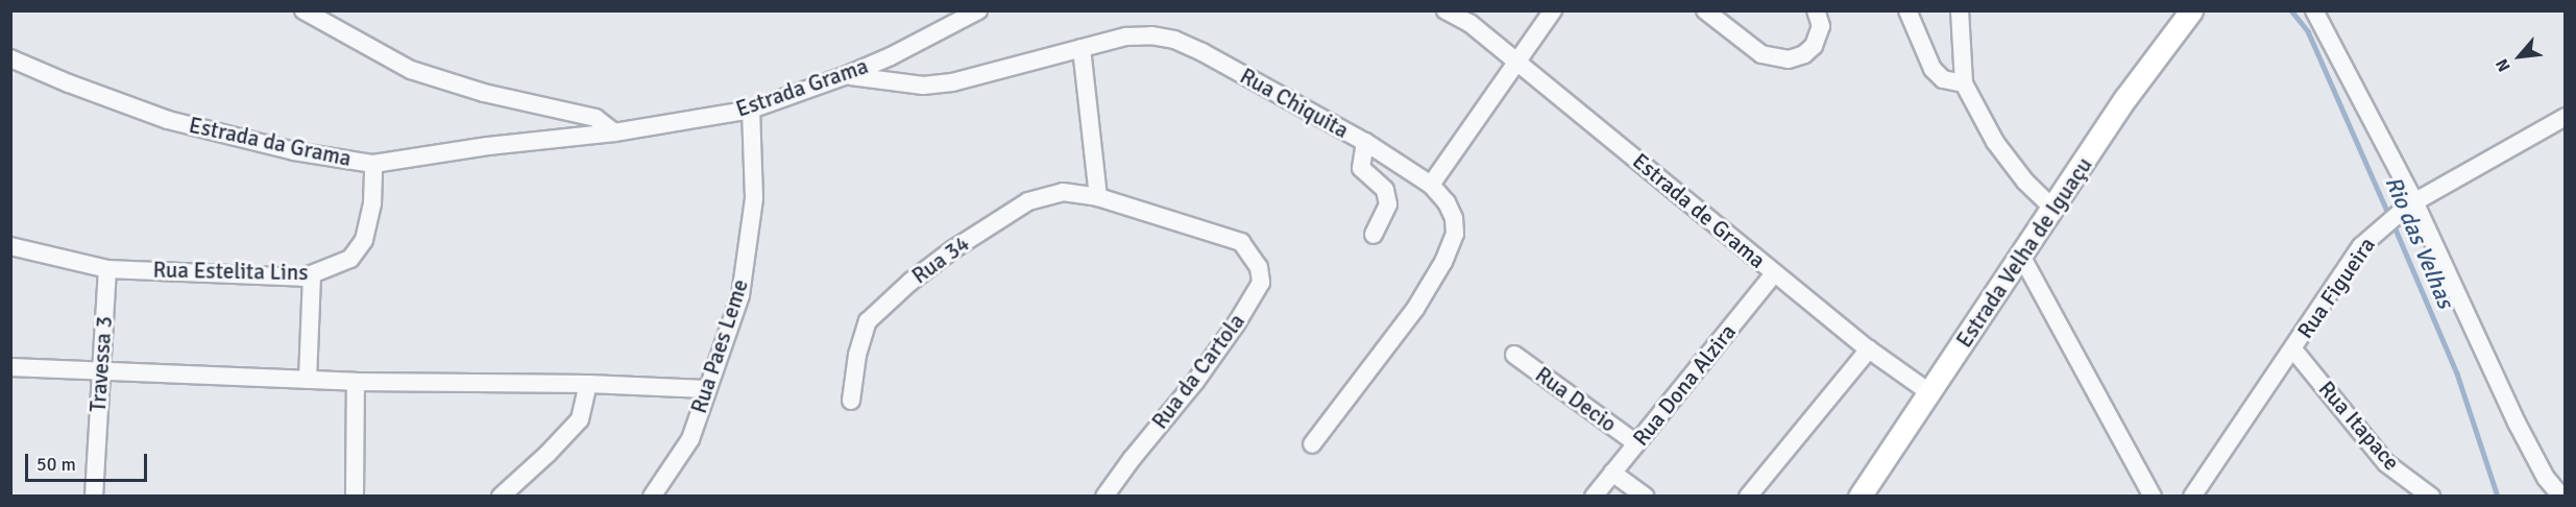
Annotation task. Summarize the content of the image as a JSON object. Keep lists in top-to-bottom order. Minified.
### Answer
{"streets":{"main road":["Estrada Velha de Iguaçu"],"street":["Estrada Grama","Rua Chiquita","Estrada da Grama","Estrada de Grama","Rua 34","Rua Estelita Lins","Rua Figueira","Rua Paes Leme","Travessa 3","Rua da Cartola","Rua Dona Alzira","Rua Decio","Rua Itapace"]},"crossings":[["Estrada Grama","Rua Chiquita"],["Estrada Grama","Estrada da Grama"],["Estrada Grama","Rua Paes Leme"],["Estrada da Grama","Rua Estelita Lins"],["Estrada de Grama","Estrada Velha de Iguaçu"],["Estrada de Grama","Rua Dona Alzira"],["Rua 34","Rua da Cartola"],["Rua Estelita Lins","Travessa 3"],["Rua Figueira","Rua Itapace"],["Rua Dona Alzira","Rua Decio"]],"water":["Rio das Velhas"],"scale_bar":"50 m","north":"bottom left"}
